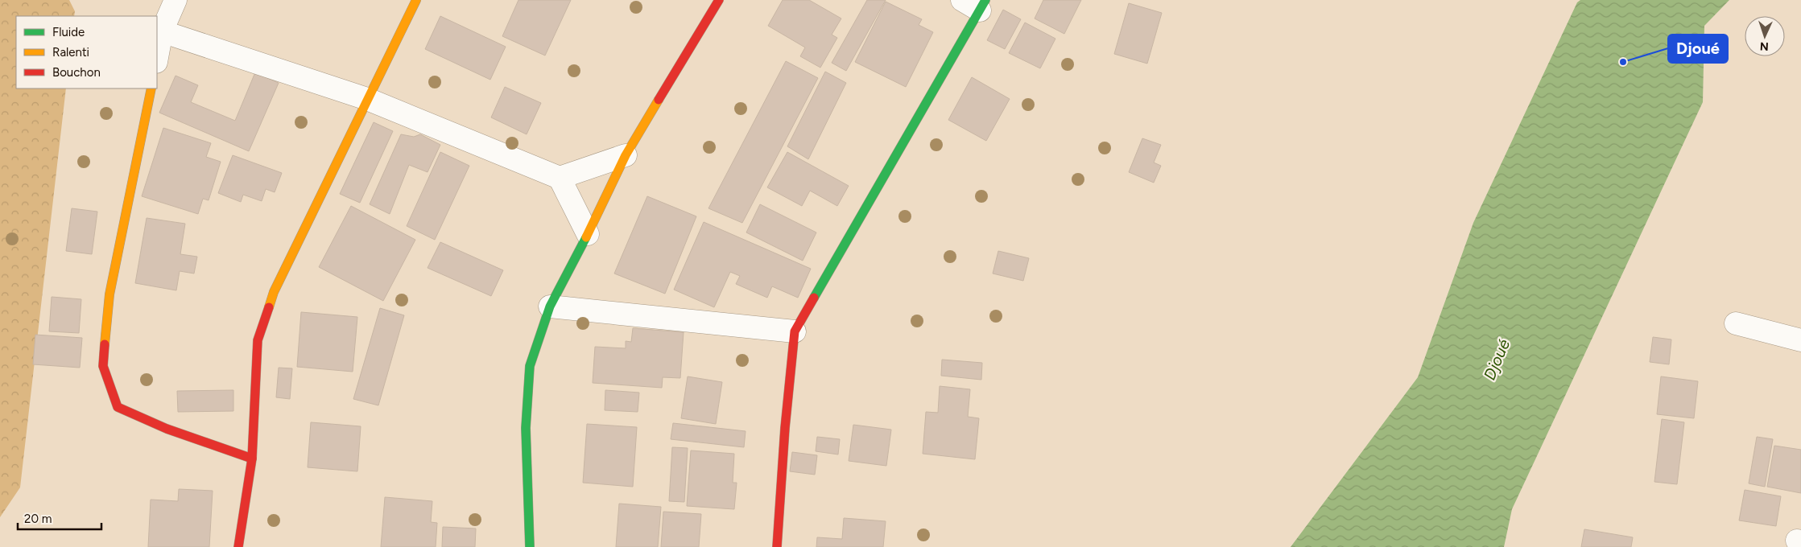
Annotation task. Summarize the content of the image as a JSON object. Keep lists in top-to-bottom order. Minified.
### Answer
{"water":["Djoué"],"places":["Djoué"],"legend":["Fluide","Ralenti","Bouchon"],"scale_bar":"20 m","north":"bottom"}
